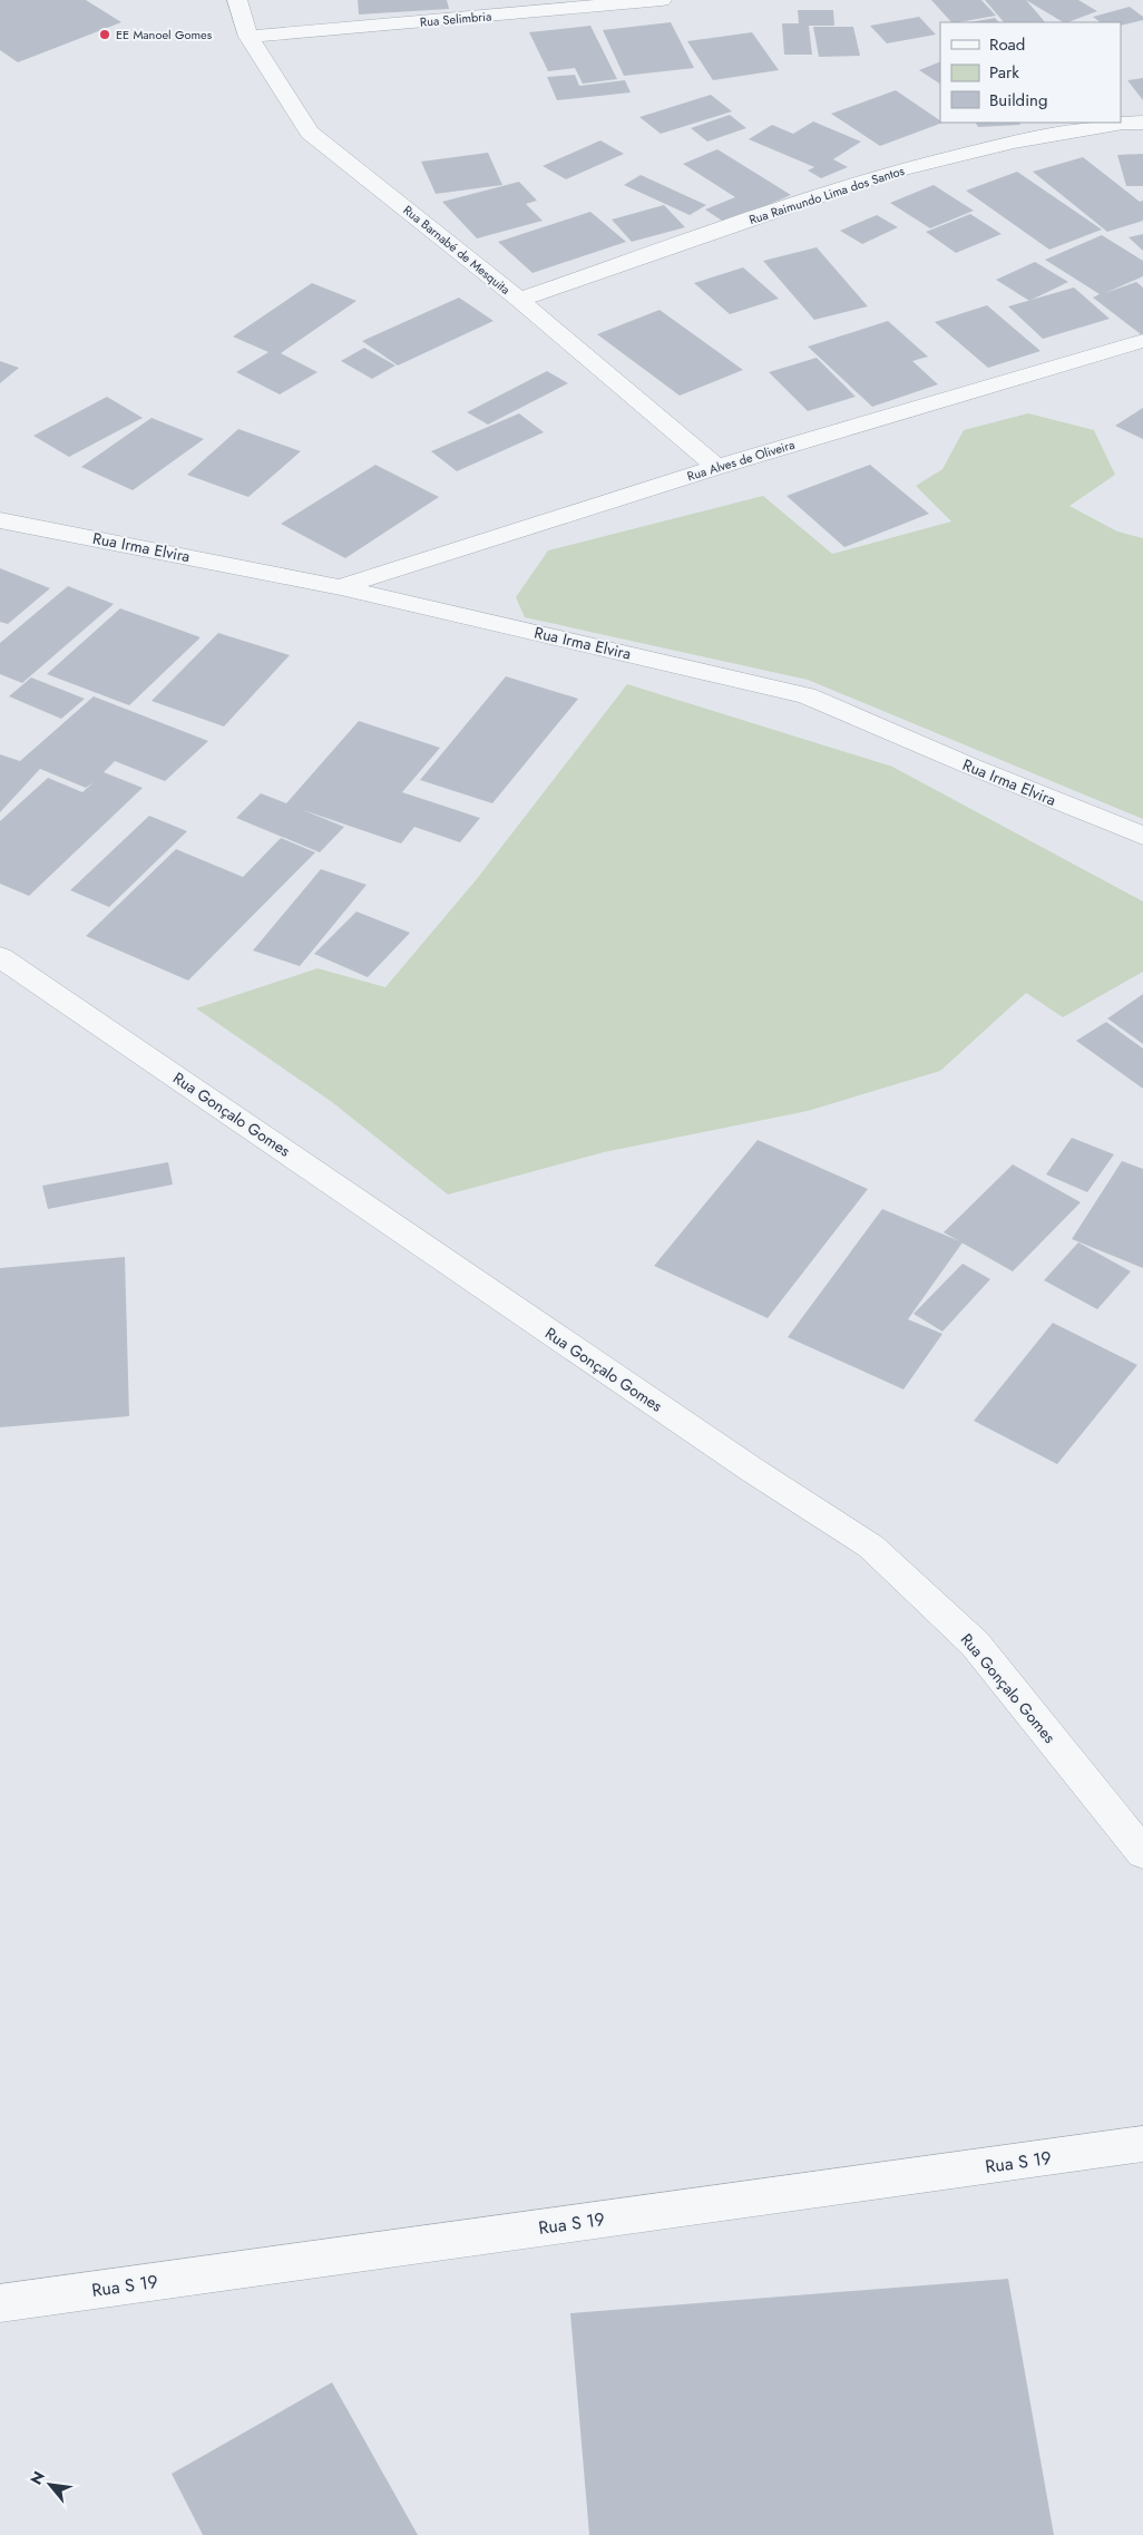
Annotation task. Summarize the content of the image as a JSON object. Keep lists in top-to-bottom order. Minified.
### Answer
{"streets":{"street":["Rua Selimbria","Rua Raimundo Lima dos Santos","Rua Barnabé de Mesquita","Rua Alves de Oliveira","Rua Irma Elvira","Rua Gonçalo Gomes","Rua S 19"]},"crossings":[["Rua Selimbria","Rua Barnabé de Mesquita"],["Rua Raimundo Lima dos Santos","Rua Barnabé de Mesquita"],["Rua Barnabé de Mesquita","Rua Alves de Oliveira"],["Rua Alves de Oliveira","Rua Irma Elvira"]],"places":["EE Manoel Gomes"],"legend":["Road","Park","Building"],"north":"top left"}
